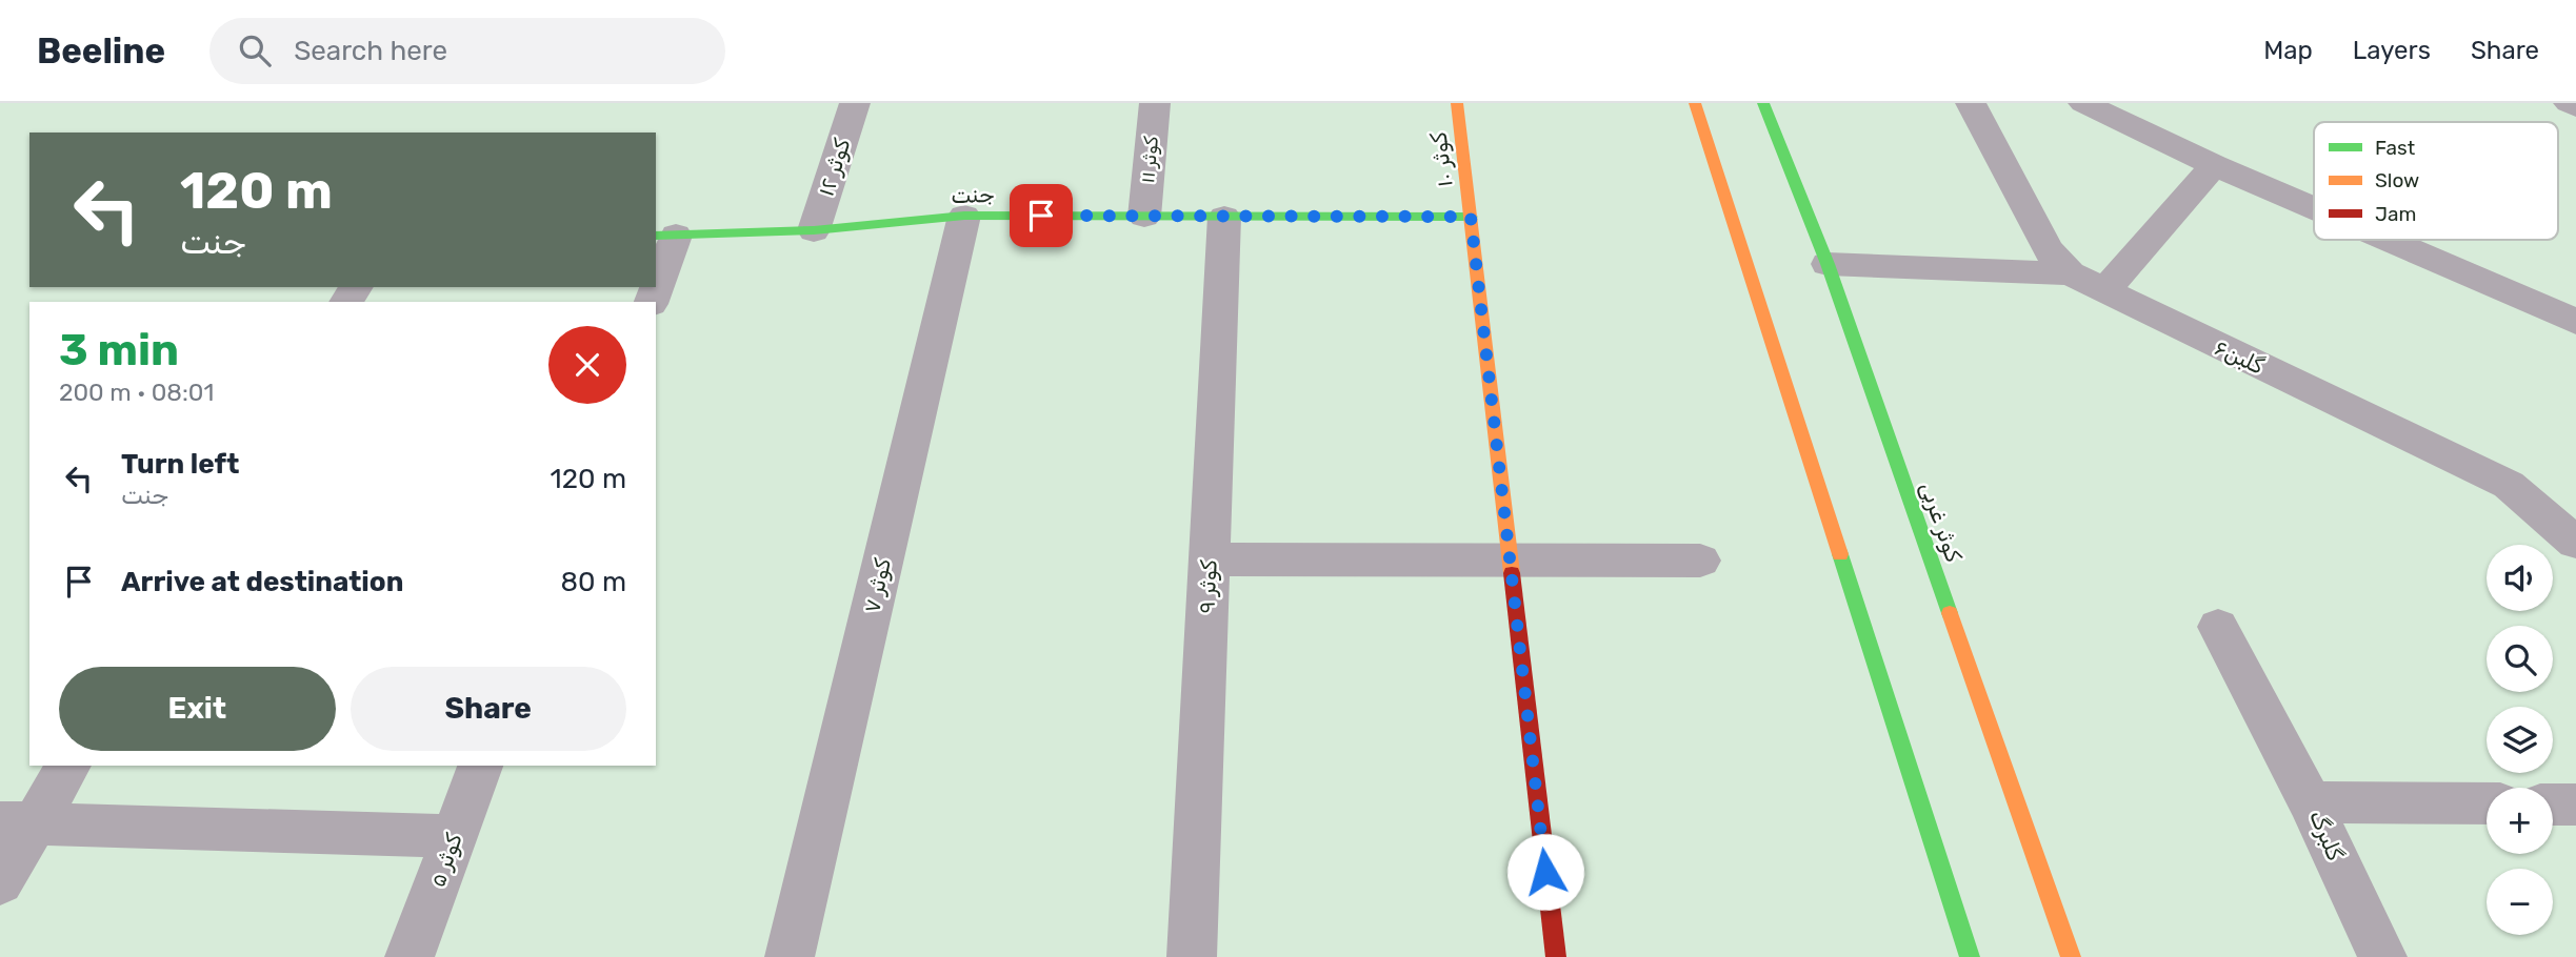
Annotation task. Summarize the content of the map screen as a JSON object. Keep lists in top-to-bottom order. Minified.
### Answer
{"streets":{"street":["کوثر ۱۱","کوثر ۱۰","کوثر ۱۲","جنت","گلبن۶","کوثر غربی","کوثر ۷","کوثر ۹","گلبرگ","کوثر ۵"]},"crossings":[["کوثر ۱۱","جنت"],["کوثر ۱۰","جنت"],["کوثر ۱۲","جنت"],["جنت","کوثر ۷"],["جنت","کوثر ۹"]],"legend":["Fast","Slow","Jam"],"page":{"header":"Beeline","search":"Search here","nav":["Map","Layers","Share"],"turn":["120 m","جنت"],"heading":["3 min","200 m · 08:01"],"list":[{"name":"Turn left","note":"جنت","value":"120 m"},{"name":"Arrive at destination","value":"80 m"}],"map_buttons":["+","−"],"buttons":["Exit","Share"]}}
